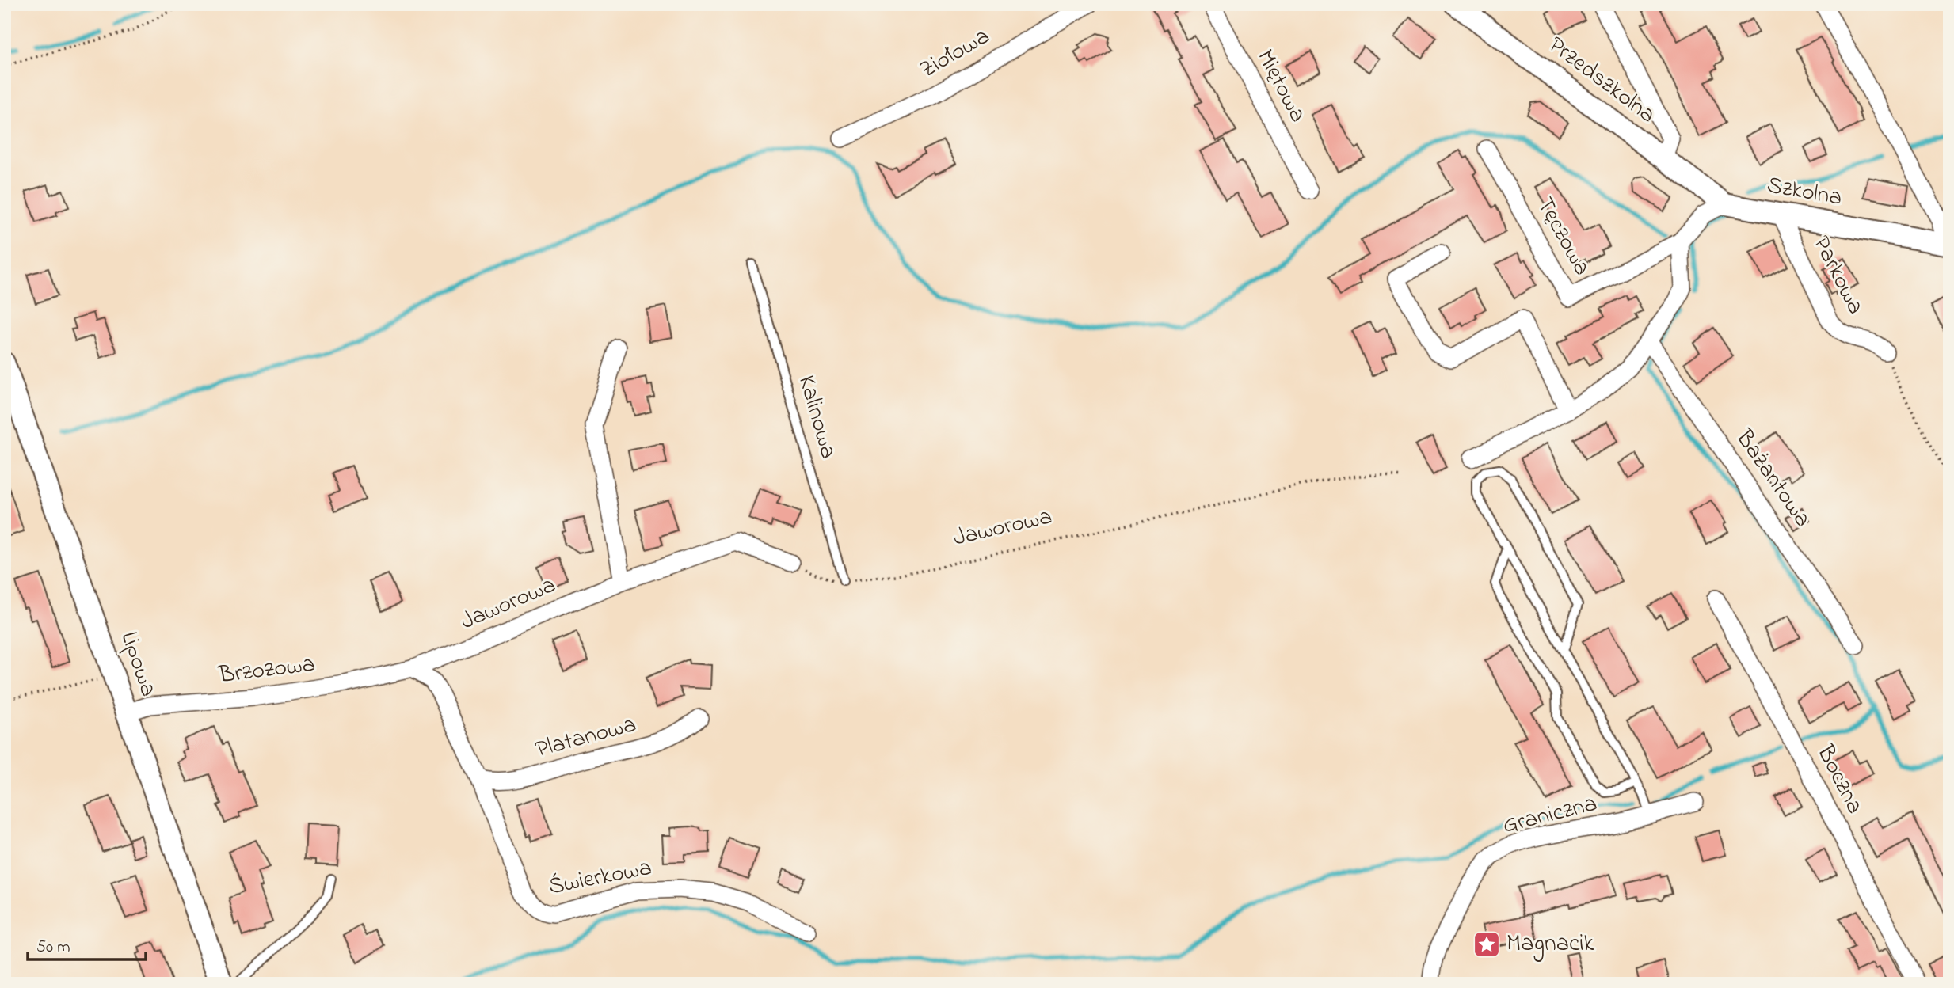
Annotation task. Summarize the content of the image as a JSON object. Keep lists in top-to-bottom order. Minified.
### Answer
{"streets":{"street":["Ziołowa","Przedszkolna","Miętowa","Szkolna","Tęczowa","Parkowa","Bażantowa","Jaworowa","Lipowa","Brzozowa","Platanowa","Boczna","Graniczna","Świerkowa"],"lane":["Kalinowa"]},"crossings":[["Przedszkolna","Szkolna"],["Szkolna","Parkowa"],["Kalinowa","Jaworowa"],["Jaworowa","Brzozowa"],["Jaworowa","Świerkowa"],["Lipowa","Brzozowa"],["Brzozowa","Świerkowa"],["Platanowa","Świerkowa"]],"places":{"place":["Magnacik"]},"scale_bar":"50 m"}
